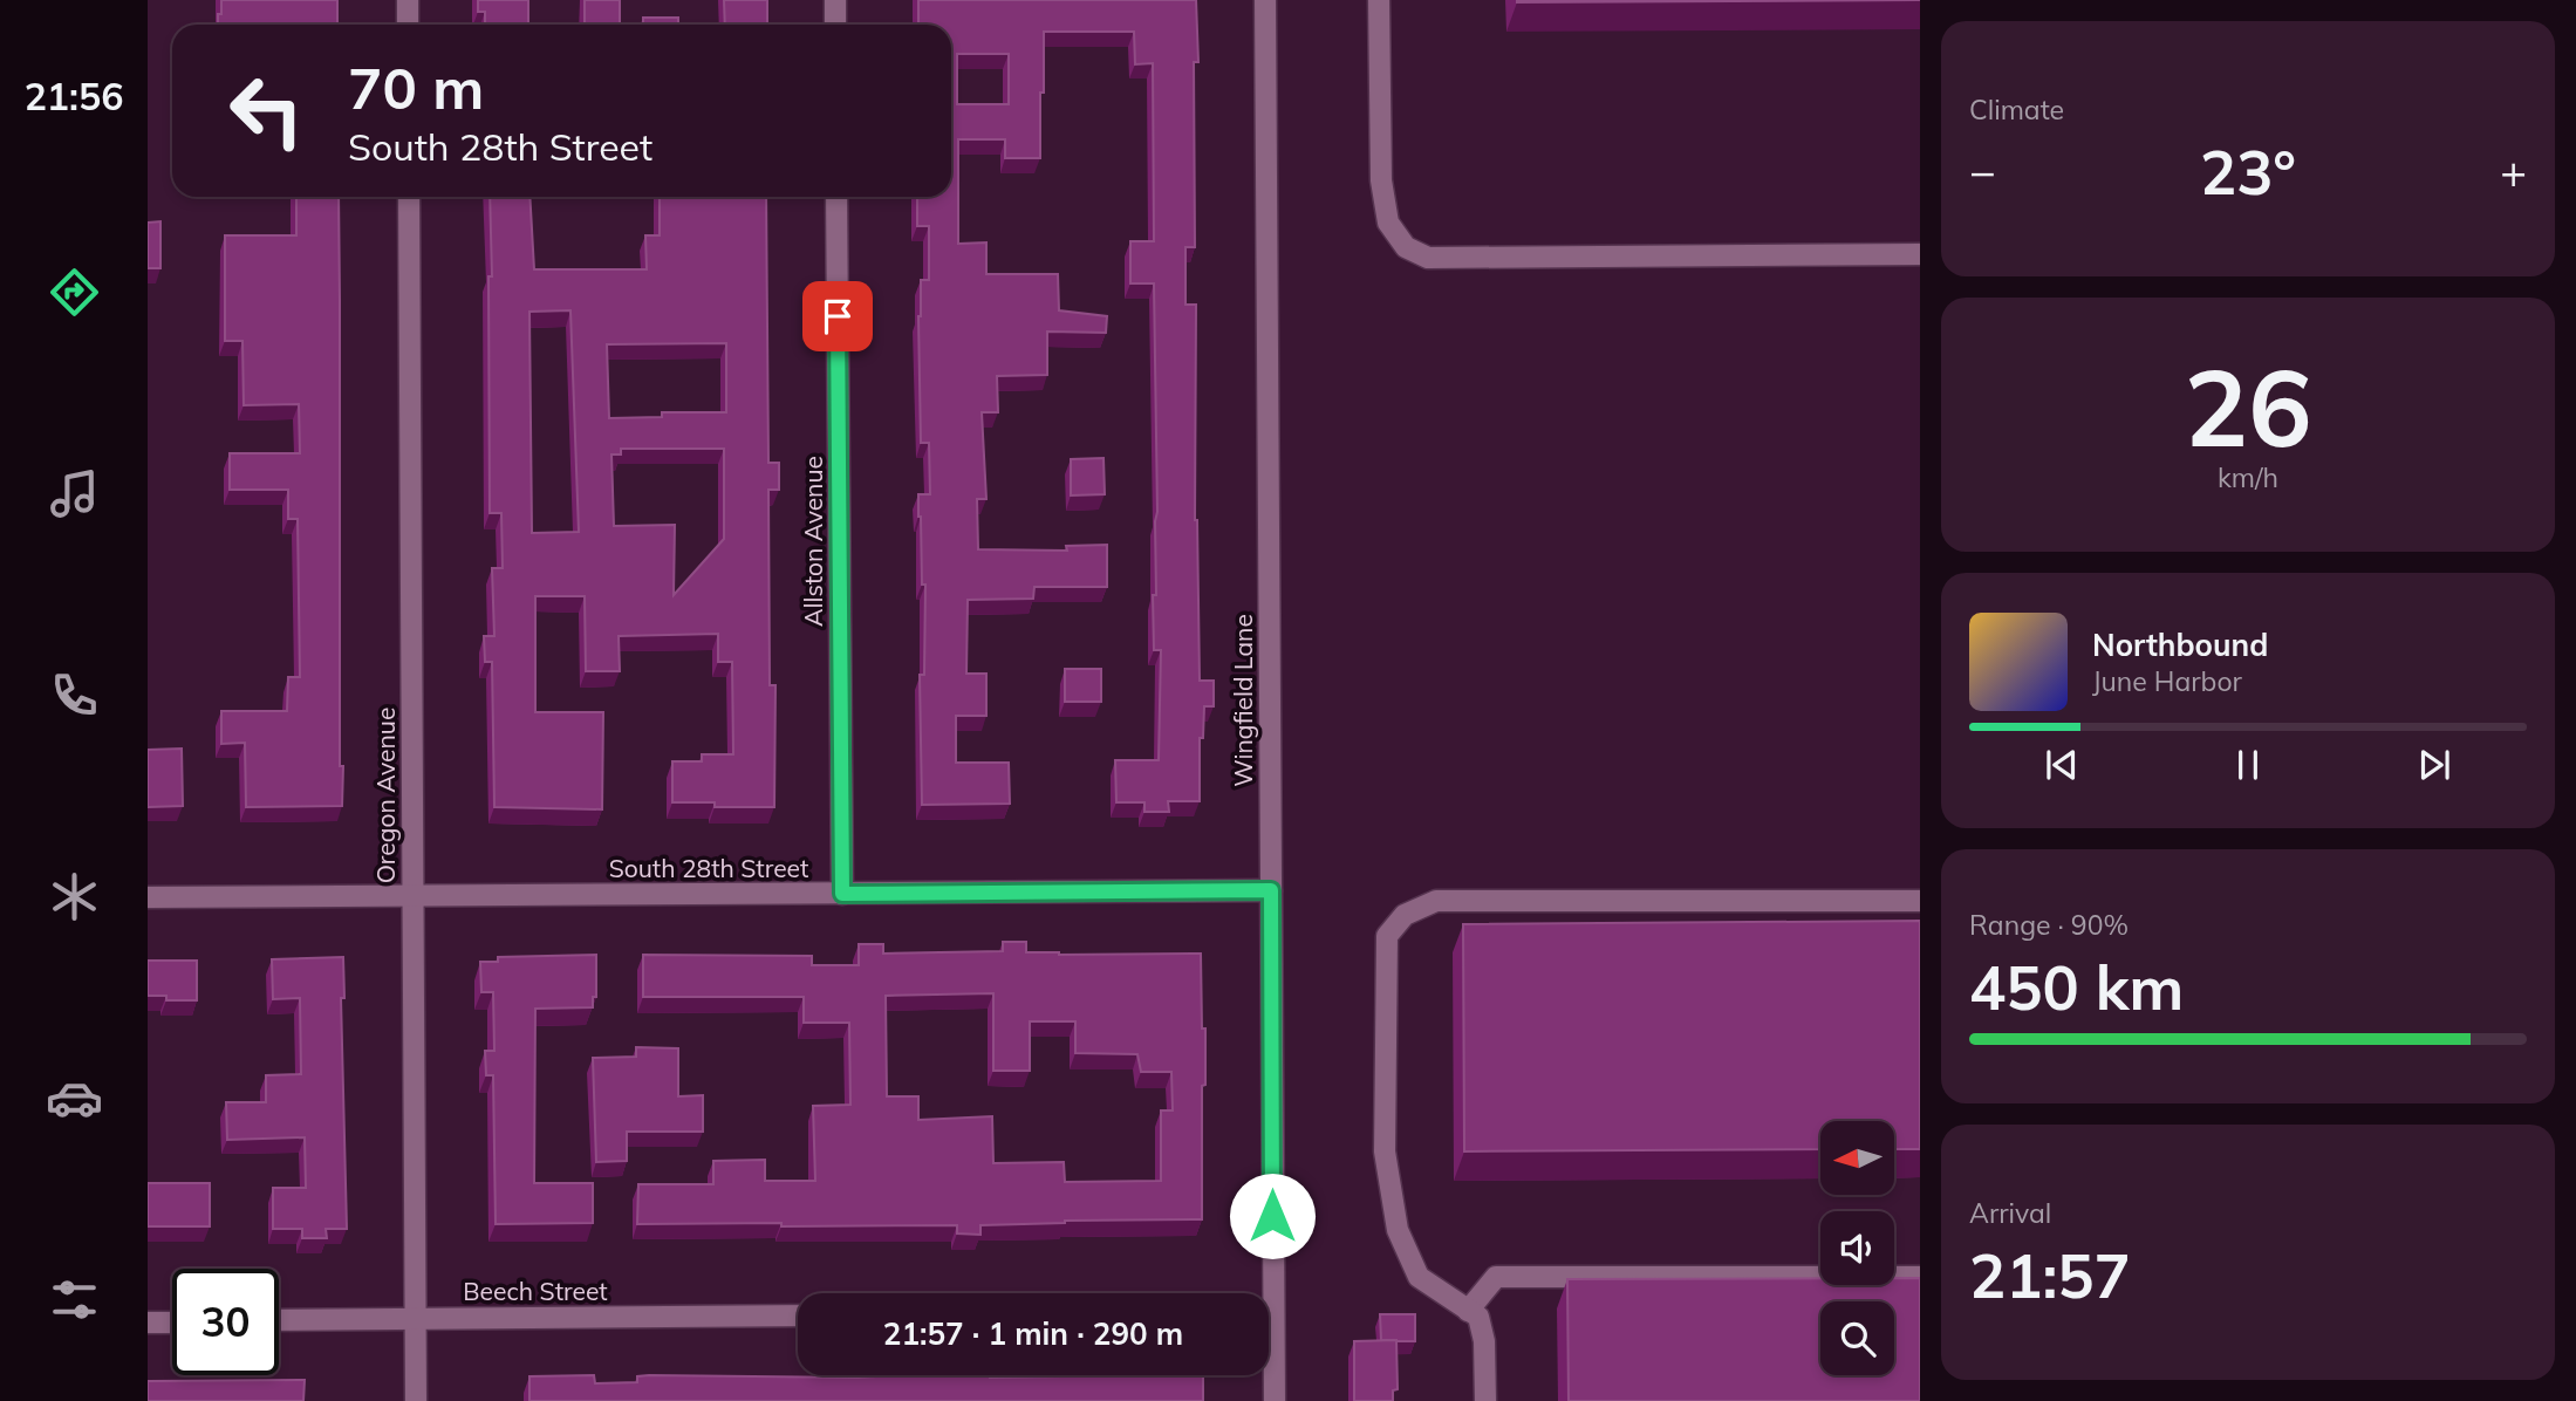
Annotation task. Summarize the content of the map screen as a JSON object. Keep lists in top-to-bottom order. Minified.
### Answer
{"streets":{"street":["Allston Avenue","Wingfield Lane","Oregon Avenue","South 28th Street","Beech Street"]},"crossings":[["Allston Avenue","South 28th Street"],["Wingfield Lane","South 28th Street"],["Oregon Avenue","South 28th Street"],["Oregon Avenue","Beech Street"]],"north":"left","page":{"tabs":"21:56","tile":["Climate",["26","km/h"],["Range · 90%","450 km"],["Arrival","21:57"]],"turn":["70 m","South 28th Street"],"heat":["−","23°","+"],"song":["Northbound","June Harbor"],"limit":"30","trip":"21:57 · 1 min · 290 m"}}
